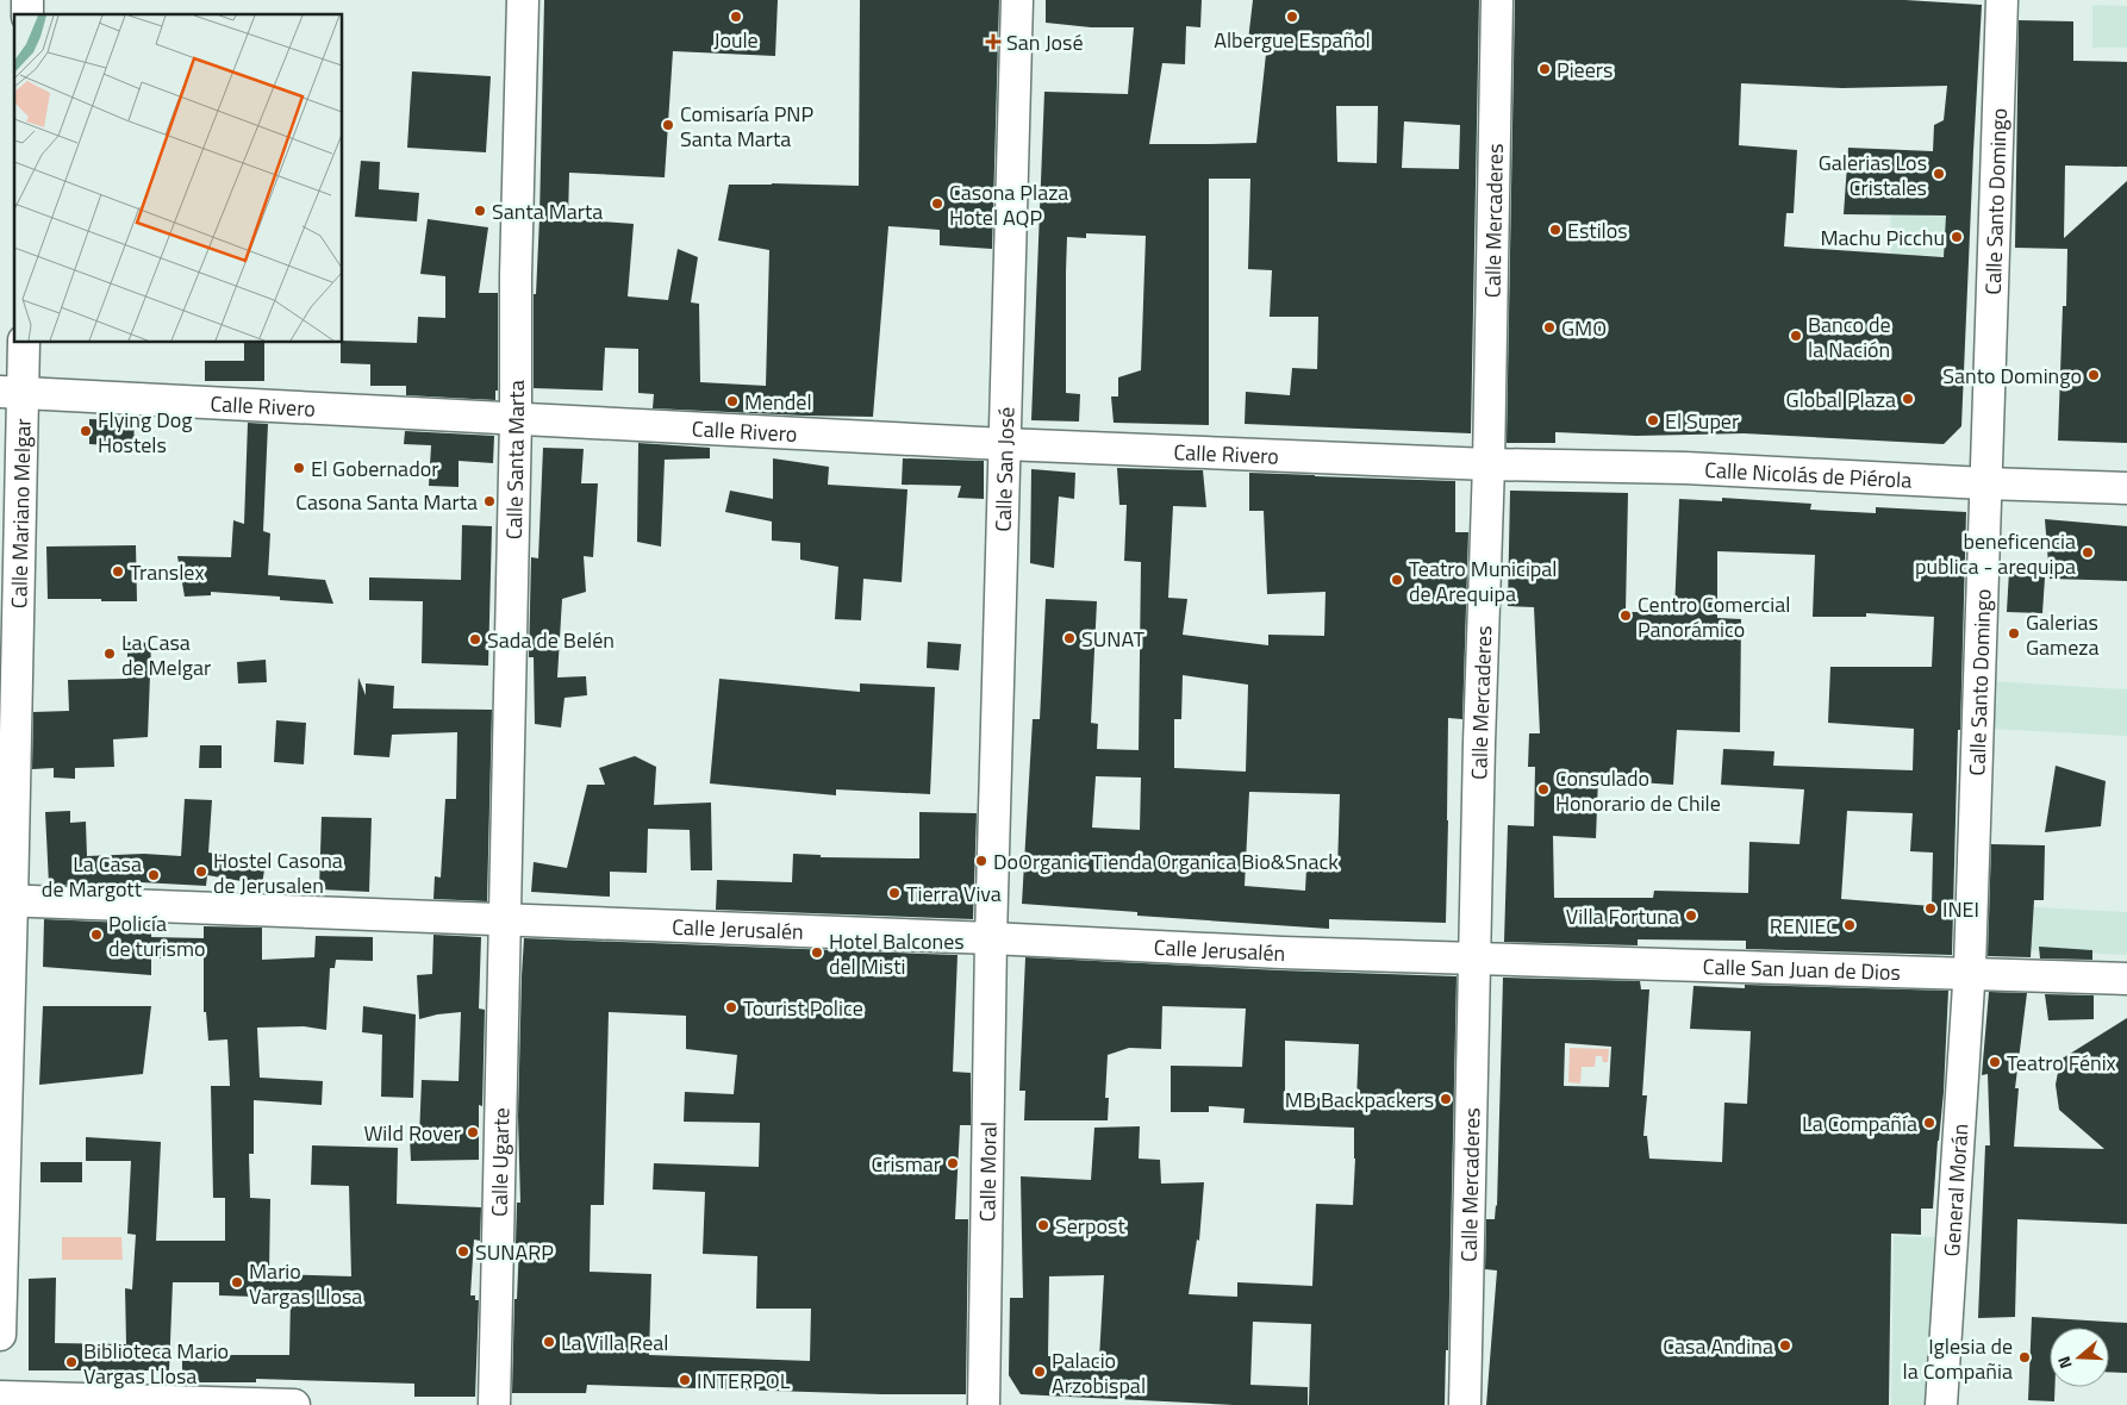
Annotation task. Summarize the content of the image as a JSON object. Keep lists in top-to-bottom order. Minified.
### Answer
{"streets":{"street":["Calle Santo Domingo","Calle Mercaderes","Calle Rivero","Calle Santa Marta","Calle San José","Calle Nicolás de Piérola","Calle Mariano Melgar","Calle Jerusalén","Calle San Juan de Dios","Calle Ugarte","Calle Moral","General Morán"]},"crossings":[["Calle Santo Domingo","Calle Nicolás de Piérola"],["Calle Santo Domingo","Calle San Juan de Dios"],["Calle Santo Domingo","General Morán"],["Calle Mercaderes","Calle Rivero"],["Calle Mercaderes","Calle Nicolás de Piérola"],["Calle Mercaderes","Calle Jerusalén"],["Calle Mercaderes","Calle San Juan de Dios"],["Calle Rivero","Calle Santa Marta"],["Calle Rivero","Calle San José"],["Calle Rivero","Calle Nicolás de Piérola"],["Calle Rivero","Calle Mariano Melgar"],["Calle Santa Marta","Calle Jerusalén"],["Calle Santa Marta","Calle Ugarte"],["Calle San José","Calle Jerusalén"],["Calle San José","Calle Moral"],["Calle Mariano Melgar","Calle Jerusalén"],["Calle Jerusalén","Calle San Juan de Dios"],["Calle Jerusalén","Calle Ugarte"],["Calle Jerusalén","Calle Moral"],["Calle San Juan de Dios","General Morán"]],"places":{"other":["Joule","Albergue Español","Pieers","Comisaría PNP Santa Marta","Galerias Los Cristales","Casona Plaza Hotel AQP","Santa Marta","Estilos","Machu Picchu","GMO","Banco de la Nación","Santo Domingo","Global Plaza","Mendel","El Super","Flying Dog Hostels","El Gobernador","Casona Santa Marta","beneficencia publica - arequipa","Translex","Teatro Municipal de Arequipa","Centro Comercial Panorámico","Galerias Gameza","SUNAT","Sada de Belén","La Casa de Melgar","Consulado Honorario de Chile","DoOrganic Tienda Organica Bio&Snack","Hostel Casona de Jerusalen","La Casa de Margott","Tierra Viva","INEI","Villa Fortuna","RENIEC","Policía de turismo","Hotel Balcones del Misti","Tourist Police","Teatro Fénix","MB Backpackers","La Compañía","Wild Rover","Crismar","Serpost","SUNARP","Mario Vargas Llosa","La Villa Real","Casa Andina","Iglesia de la Compañia","Biblioteca Mario Vargas Llosa","Palacio Arzobispal","INTERPOL"],"health":["San José"]},"north":"left"}
